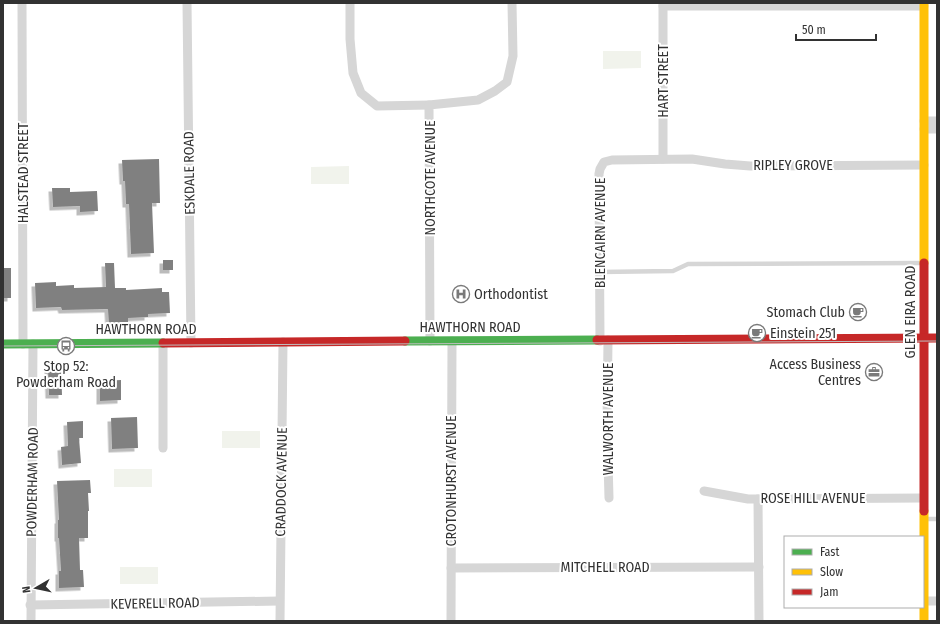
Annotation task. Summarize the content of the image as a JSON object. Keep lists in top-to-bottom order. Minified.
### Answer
{"streets":{"main road":["GLEN EIRA ROAD","HAWTHORN ROAD"],"street":["HART STREET","RIPLEY GROVE","HALSTEAD STREET","ESKDALE ROAD","NORTHCOTE AVENUE","BLENCAIRN AVENUE","WALWORTH AVENUE","CROTONHURST AVENUE","POWDERHAM ROAD","CRADDOCK AVENUE","ROSE HILL AVENUE","MITCHELL ROAD","KEVERELL ROAD"]},"crossings":[["HART STREET","RIPLEY GROVE"],["HART STREET","BLENCAIRN AVENUE"],["RIPLEY GROVE","BLENCAIRN AVENUE"],["RIPLEY GROVE","GLEN EIRA ROAD"],["HALSTEAD STREET","HAWTHORN ROAD"],["HALSTEAD STREET","POWDERHAM ROAD"],["ESKDALE ROAD","HAWTHORN ROAD"],["NORTHCOTE AVENUE","HAWTHORN ROAD"],["BLENCAIRN AVENUE","HAWTHORN ROAD"],["BLENCAIRN AVENUE","WALWORTH AVENUE"],["GLEN EIRA ROAD","HAWTHORN ROAD"],["GLEN EIRA ROAD","ROSE HILL AVENUE"],["HAWTHORN ROAD","WALWORTH AVENUE"],["HAWTHORN ROAD","CROTONHURST AVENUE"],["HAWTHORN ROAD","POWDERHAM ROAD"],["HAWTHORN ROAD","CRADDOCK AVENUE"],["CROTONHURST AVENUE","MITCHELL ROAD"],["POWDERHAM ROAD","KEVERELL ROAD"],["CRADDOCK AVENUE","KEVERELL ROAD"]],"places":{"hospital":["Orthodontist"],"cafe":["Stomach Club","Einstein 251"],"bus stop":["Stop 52: Powderham Road"],"office":["Access Business Centres"]},"legend":["Fast","Slow","Jam"],"scale_bar":"50 m","north":"left"}
